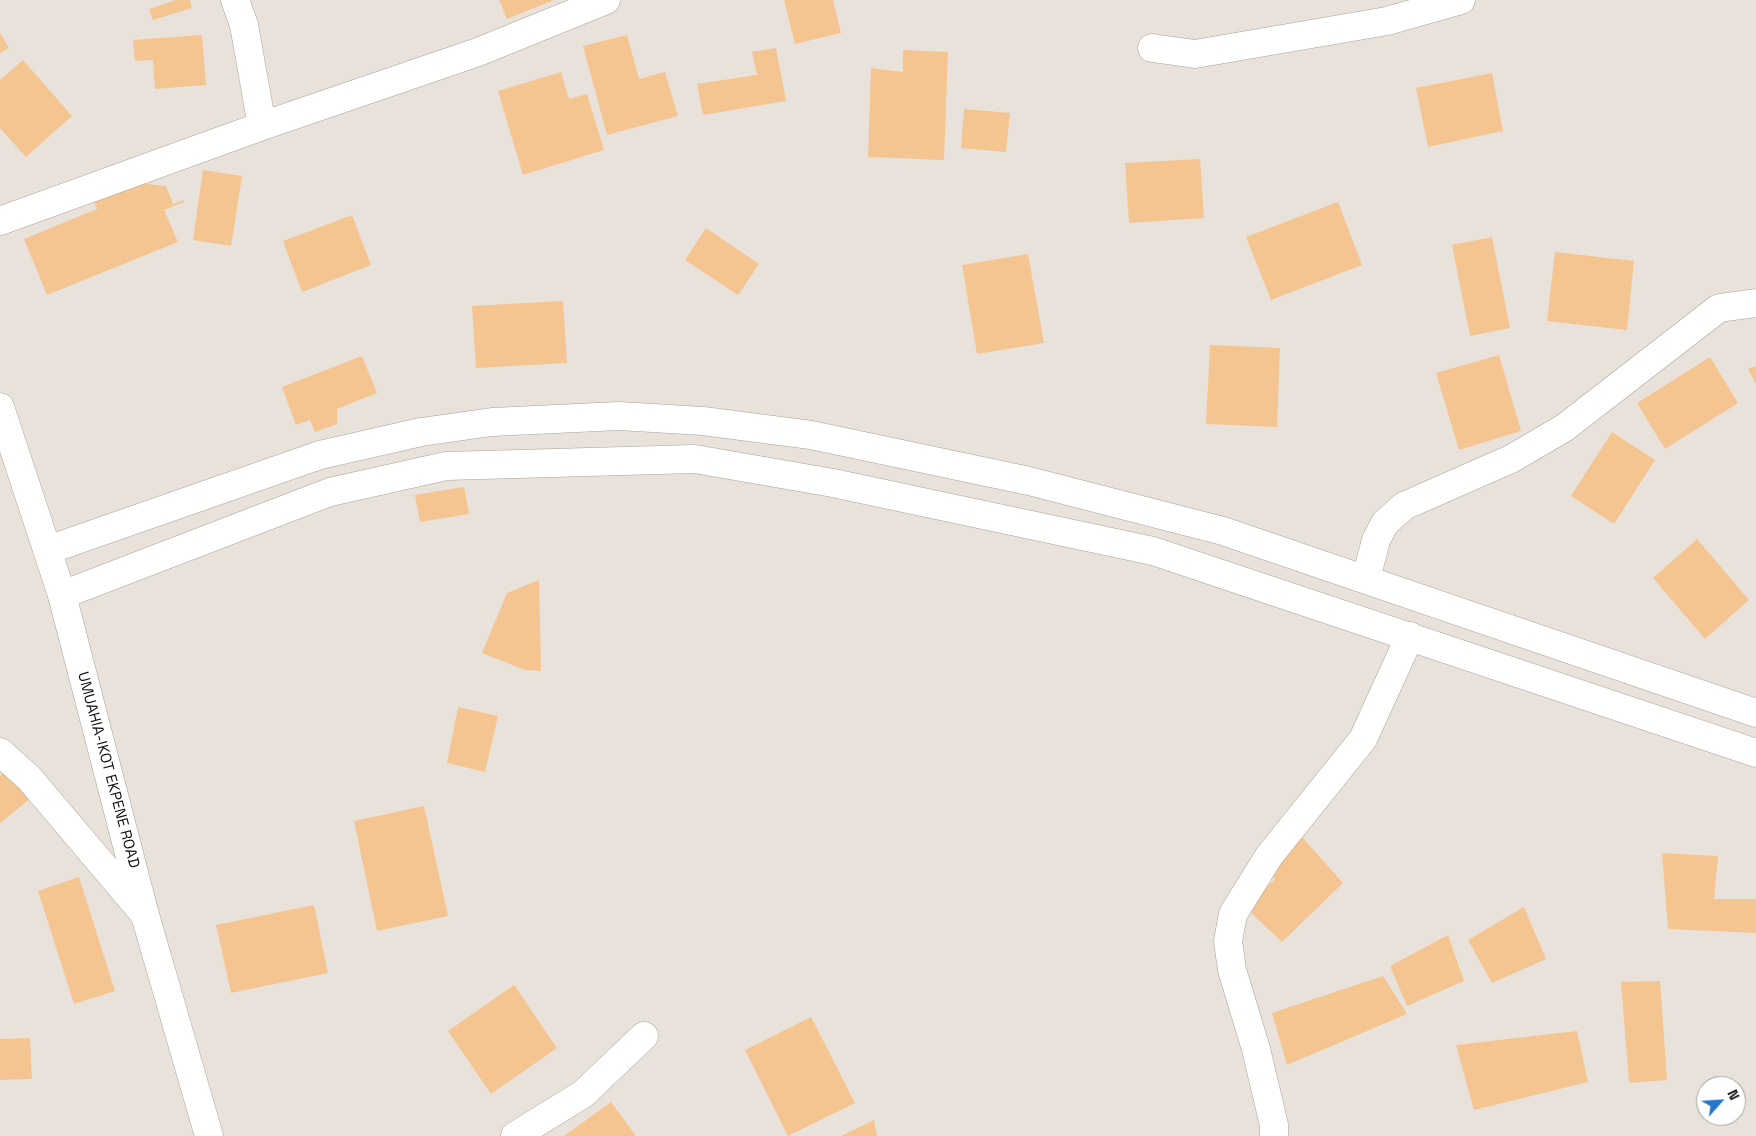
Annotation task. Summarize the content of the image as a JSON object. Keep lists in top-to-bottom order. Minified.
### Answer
{"streets":{"street":["UMUAHIA-IKOT EKPENE ROAD"]},"north":"top right"}
